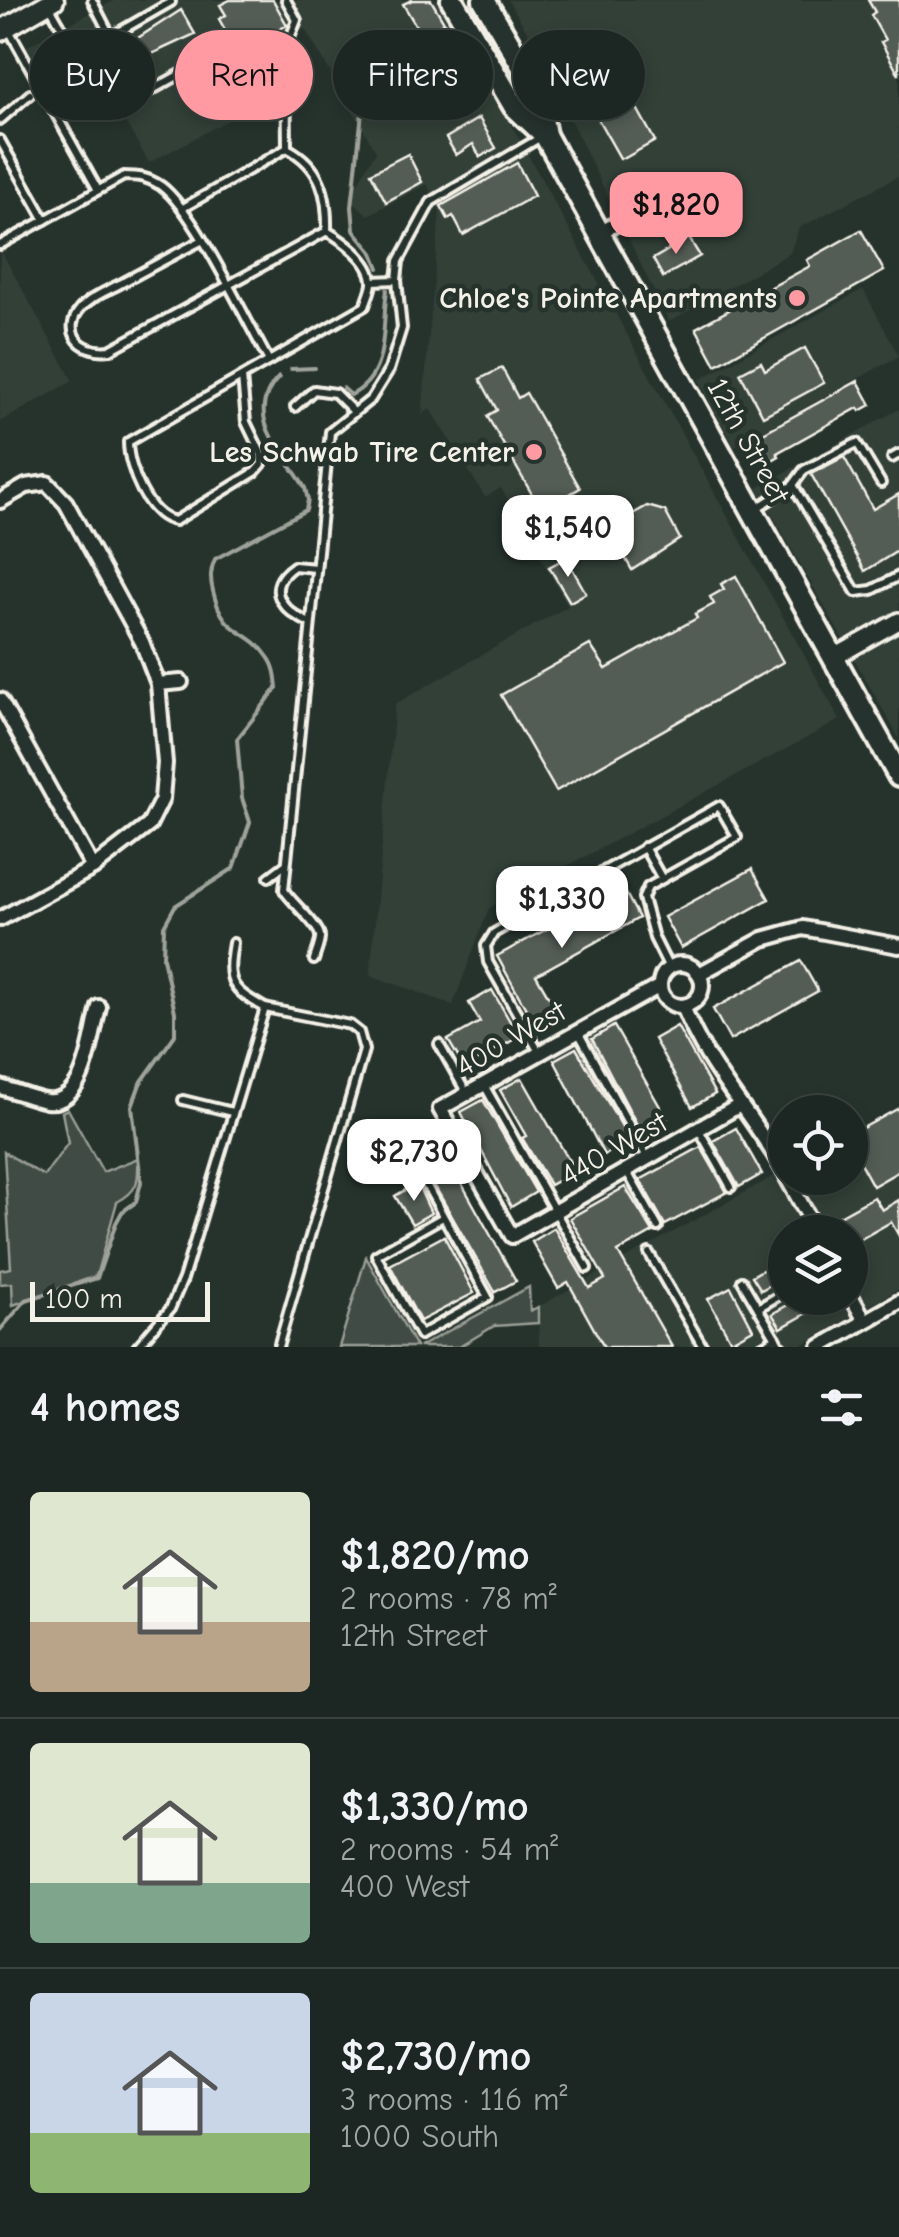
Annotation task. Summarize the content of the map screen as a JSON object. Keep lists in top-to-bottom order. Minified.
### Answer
{"streets":{"main road":["12th Street"],"street":["400 West","440 West"]},"crossings":[["400 West","440 West"]],"places":["Chloe's Pointe Apartments","Les Schwab Tire Center"],"scale_bar":"100 m","page":{"chip":["Buy","Rent","Filters","New"],"price":["$1,820","$1,540","$1,330","$2,730"],"scale":"100 m","heading":"4 homes","list":[{"name":"$1,820/mo","note":"2 rooms · 78 m² · 12th Street"},{"name":"$1,330/mo","note":"2 rooms · 54 m² · 400 West"},{"name":"$2,730/mo","note":"3 rooms · 116 m² · 1000 South"}]}}
